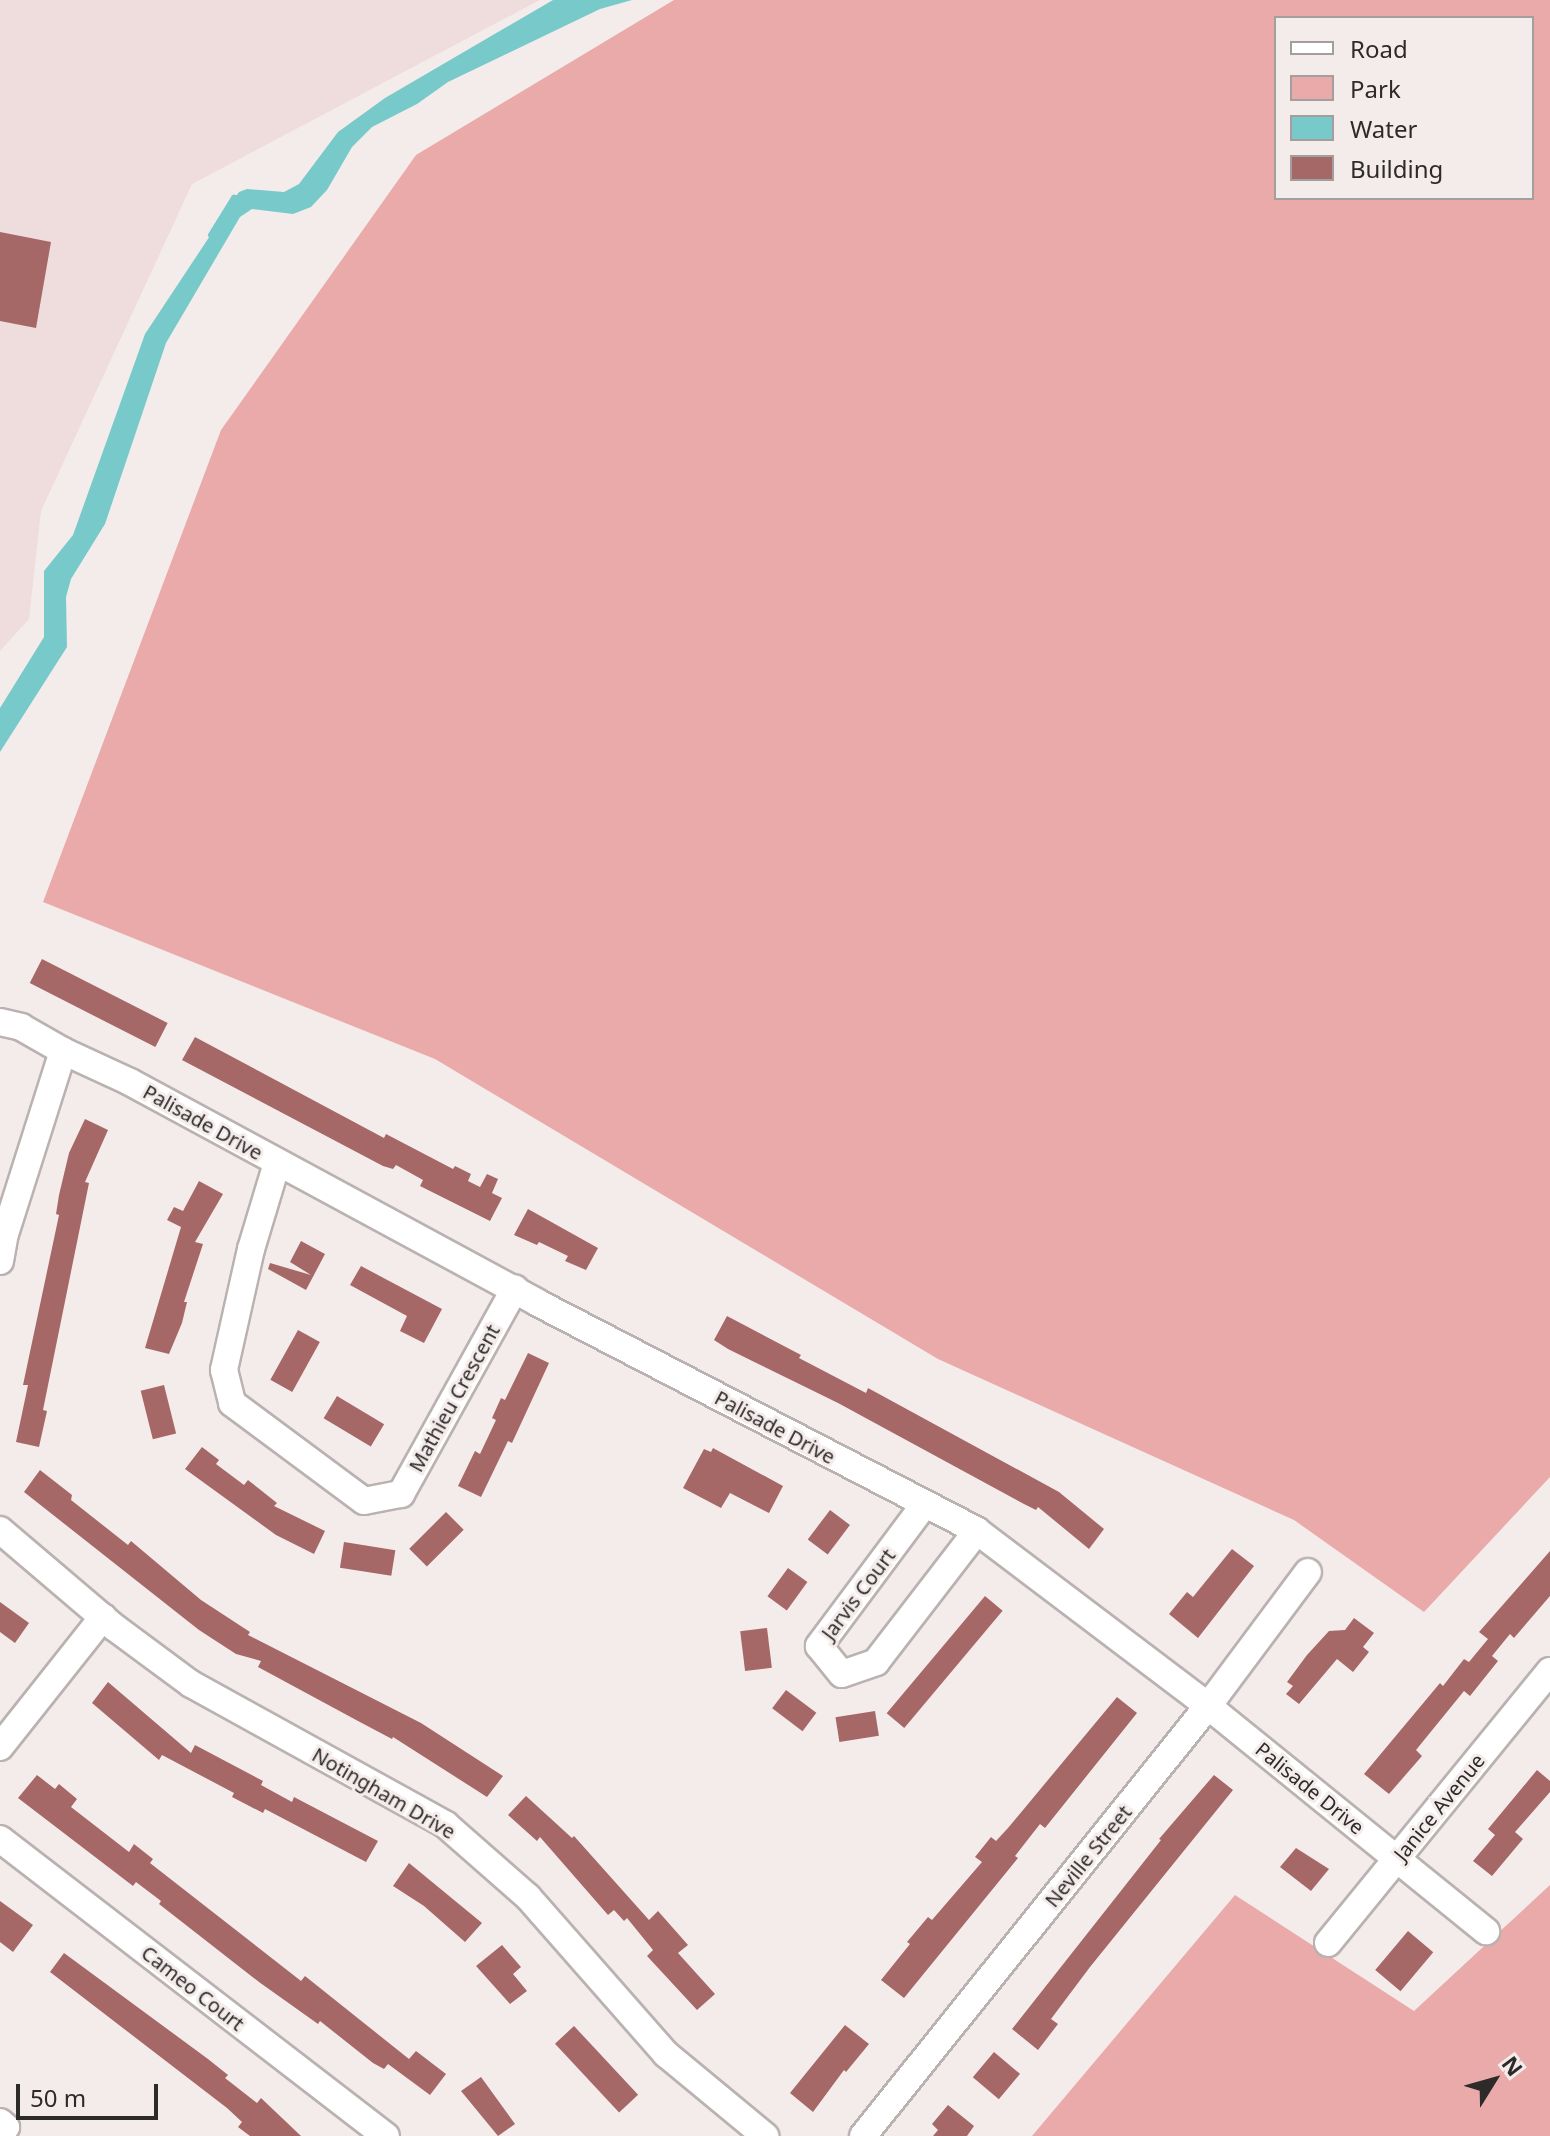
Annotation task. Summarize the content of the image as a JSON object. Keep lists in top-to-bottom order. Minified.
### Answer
{"streets":{"street":["Palisade Drive","Mathieu Crescent","Jarvis Court","Notingham Drive","Janice Avenue","Neville Street","Cameo Court"]},"crossings":[["Palisade Drive","Mathieu Crescent"],["Palisade Drive","Jarvis Court"],["Palisade Drive","Janice Avenue"],["Palisade Drive","Neville Street"]],"legend":["Road","Park","Water","Building"],"scale_bar":"50 m","north":"top right"}
